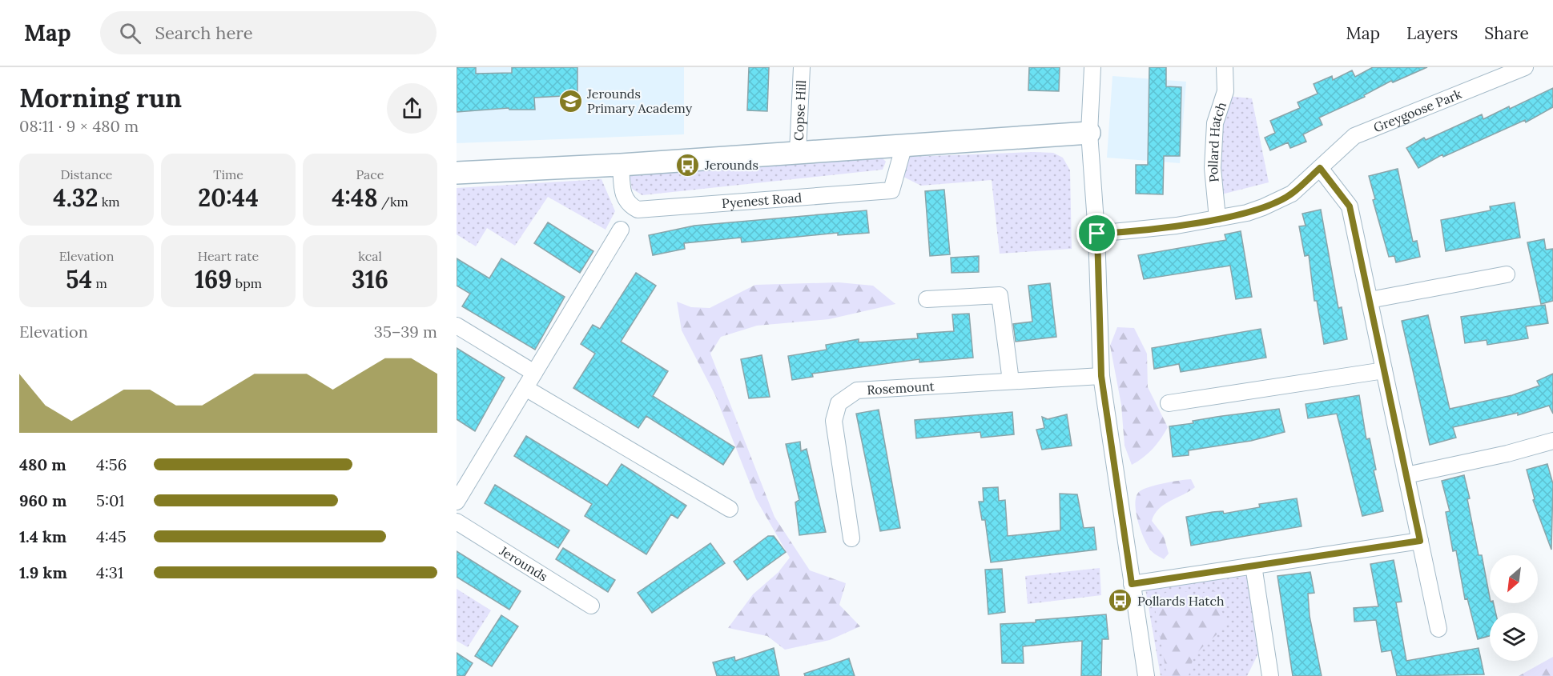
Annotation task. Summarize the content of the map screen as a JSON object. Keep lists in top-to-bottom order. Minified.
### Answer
{"streets":{"street":["Copse Hill","Greygoose Park","Pollard Hatch","Pyenest Road","Rosemount","Jerounds"]},"crossings":[["Greygoose Park","Pollard Hatch"]],"places":{"school or university":["Jerounds Primary Academy"],"bus stop":["Jerounds","Pollards Hatch"]},"north":"bottom left","page":{"header":"Map","search":"Search here","nav":["Map","Layers","Share"],"heading":["Morning run","08:11 · 9 × 480 m"],"stats":[["Distance","4.32 km"],["Time","20:44"],["Pace","4:48 /km"],["Elevation","54 m"],["Heart rate","169 bpm"],["kcal","316"]],"chart":["Elevation","35–39 m"],"list":[{"name":"480 m","note":"4:56"},{"name":"960 m","note":"5:01"},{"name":"1.4 km","note":"4:45"},{"name":"1.9 km","note":"4:31"}]}}
